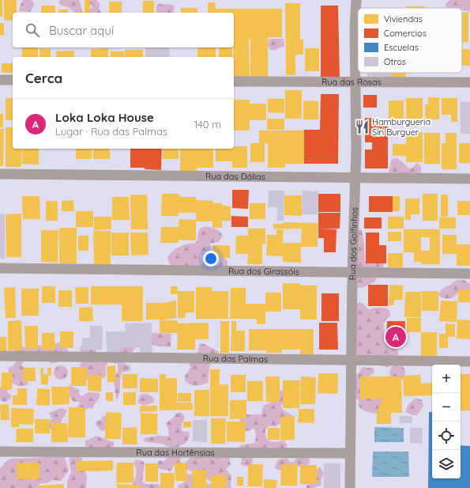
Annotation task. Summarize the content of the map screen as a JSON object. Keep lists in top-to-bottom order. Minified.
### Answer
{"streets":{"street":["Rua das Rosas","Rua das Dálias","Rua dos Golfinhos","Rua dos Girassóis","Rua das Palmas","Rua das Hortênsias"]},"crossings":[["Rua das Rosas","Rua dos Golfinhos"],["Rua das Dálias","Rua dos Golfinhos"],["Rua dos Golfinhos","Rua dos Girassóis"],["Rua dos Golfinhos","Rua das Palmas"],["Rua dos Golfinhos","Rua das Hortênsias"]],"places":{"restaurant":["Hamburgueria Siri Burguer"]},"legend":["Viviendas","Comercios","Escuelas","Otros"],"page":{"search":"Buscar aquí","heading":"Cerca","list":[{"mark":"A","name":"Loka Loka House","note":"Lugar · Rua das Palmas","value":"140 m"}],"pins":"A","map_buttons":["+","−"]}}
